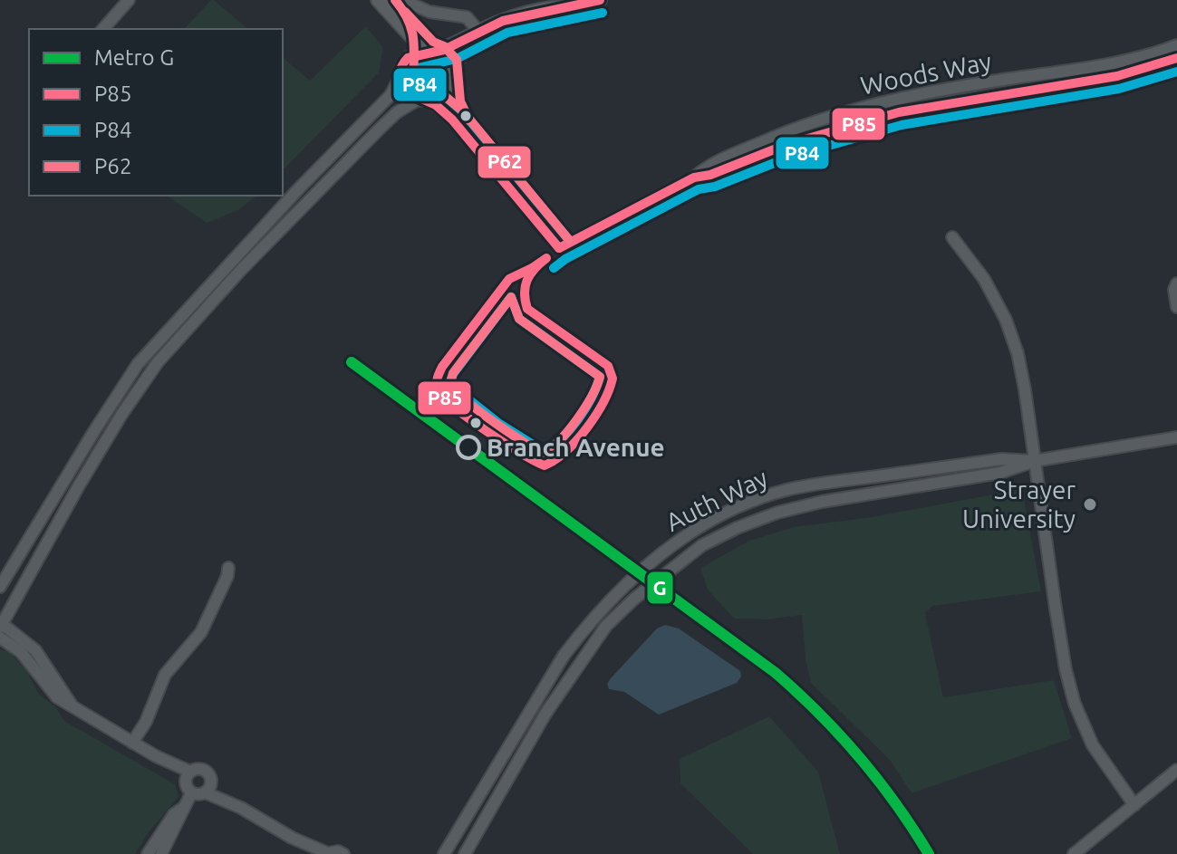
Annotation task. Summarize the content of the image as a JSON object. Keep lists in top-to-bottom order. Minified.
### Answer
{"streets":{"street":["Woods Way","Auth Way"]},"places":["Branch Avenue","Strayer University"],"lines":["transit line P85","transit line P62","transit line P84","metro line G"],"legend":["Metro G","P85","P84","P62"]}
